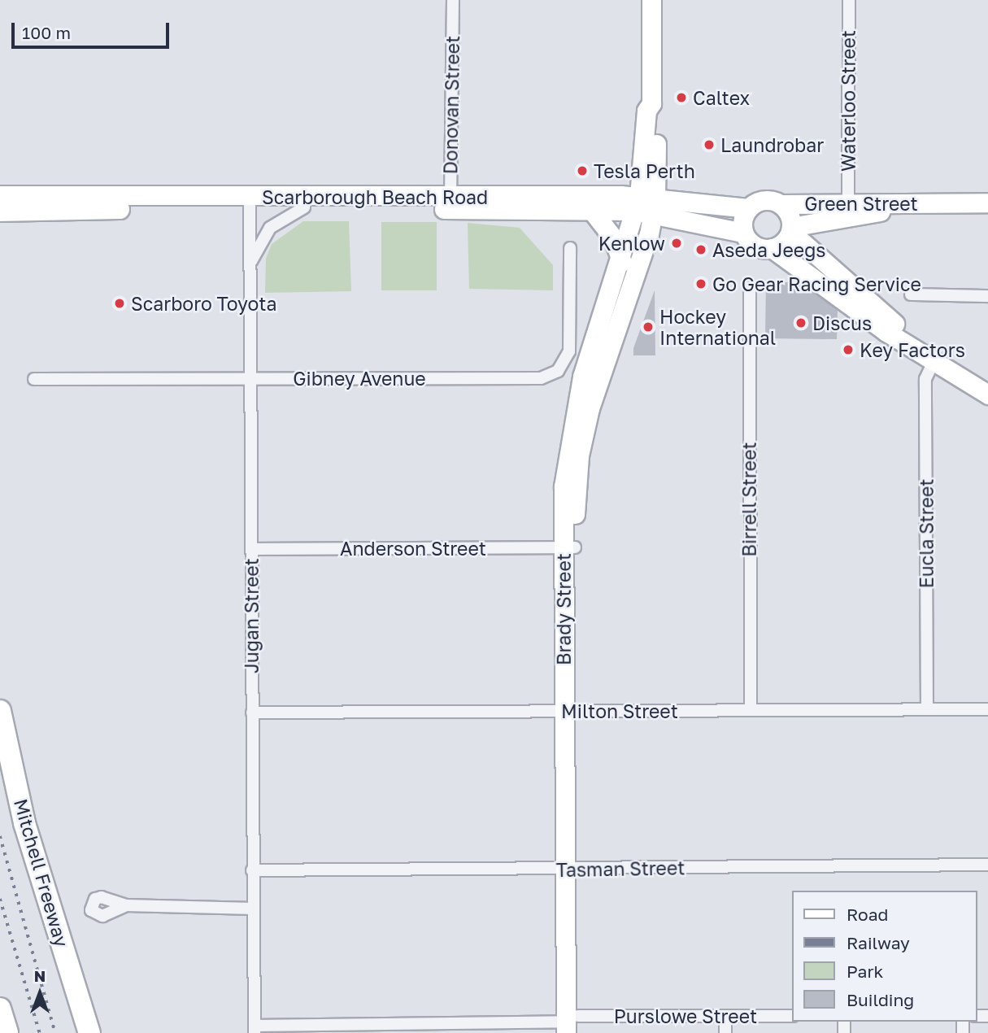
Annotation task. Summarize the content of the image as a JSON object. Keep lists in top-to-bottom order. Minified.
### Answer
{"streets":{"highway":["Mitchell Freeway"],"main road":["Scarborough Beach Road","Green Street","Brady Street"],"street":["Waterloo Street","Donovan Street","Gibney Avenue","Birrell Street","Eucla Street","Anderson Street","Jugan Street","Milton Street","Tasman Street","Purslowe Street"]},"crossings":[["Waterloo Street","Green Street"],["Donovan Street","Scarborough Beach Road"],["Scarborough Beach Road","Green Street"],["Scarborough Beach Road","Brady Street"],["Scarborough Beach Road","Jugan Street"],["Gibney Avenue","Jugan Street"],["Birrell Street","Milton Street"],["Eucla Street","Milton Street"],["Anderson Street","Brady Street"],["Anderson Street","Jugan Street"],["Brady Street","Milton Street"],["Brady Street","Tasman Street"],["Brady Street","Purslowe Street"],["Jugan Street","Milton Street"],["Jugan Street","Tasman Street"],["Jugan Street","Purslowe Street"]],"places":["Caltex","Laundrobar","Tesla Perth","Kenlow","Aseda Jeegs","Go Gear Racing Service","Scarboro Toyota","Discus","Hockey International","Key Factors"],"legend":["Road","Railway","Park","Building"],"scale_bar":"100 m","north":"top"}
